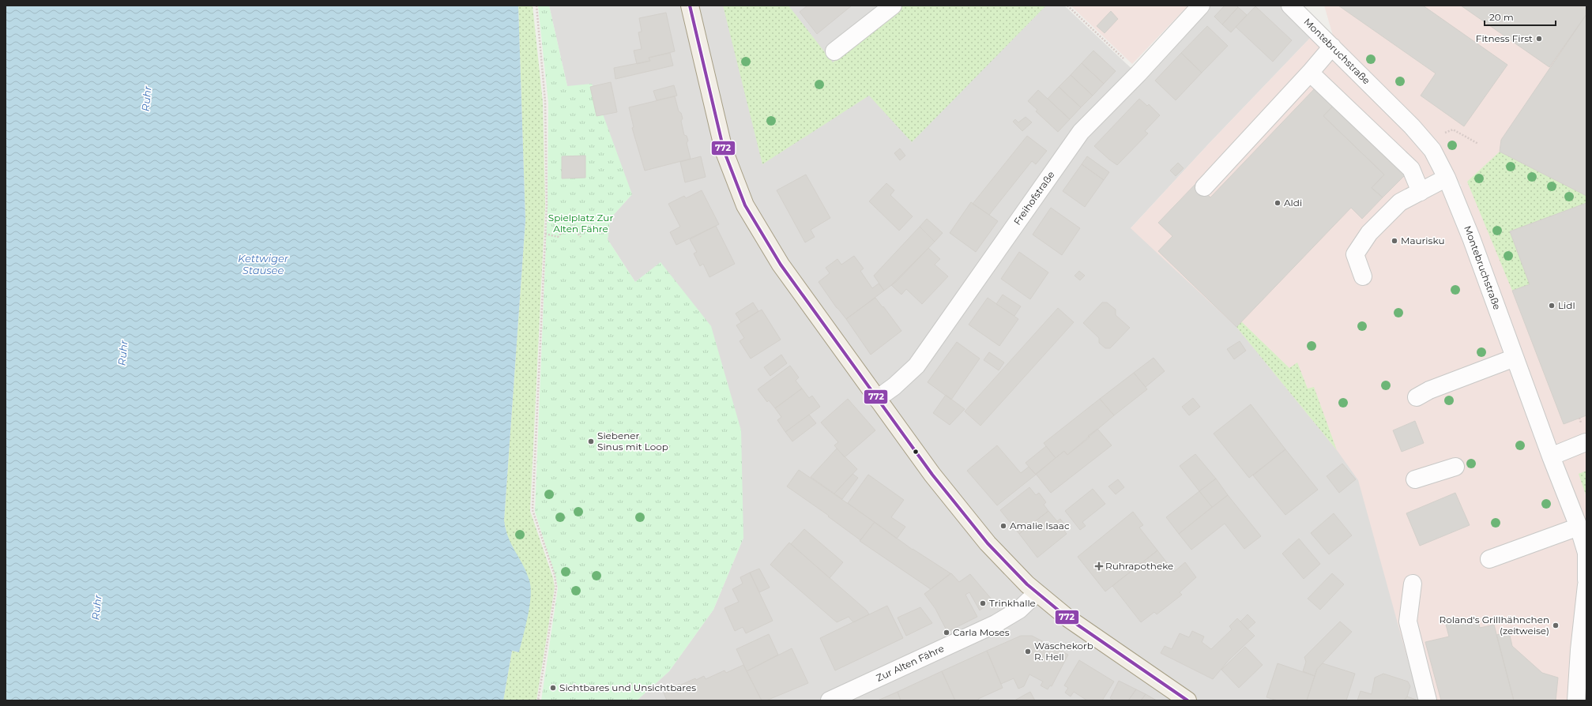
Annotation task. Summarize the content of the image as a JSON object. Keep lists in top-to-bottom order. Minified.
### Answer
{"streets":{"street":["Montebruchstraße","Freihofstraße","Zur Alten Fähre"]},"water":["Ruhr","Kettwiger Stausee"],"parks":["Spielplatz Zur Alten Fähre"],"places":{"other":["Fitness First","Aldi","Maurisku","Lidl","Siebener Sinus mit Loop","Amalie Isaac","Trinkhalle","Roland's Grillhähnchen (zeitweise)","Carla Moses","Wäschekorb R. Hell","Sichtbares und Unsichtbares"],"health":["Ruhrapotheke"]},"lines":["transit line 772"],"scale_bar":"20 m"}
